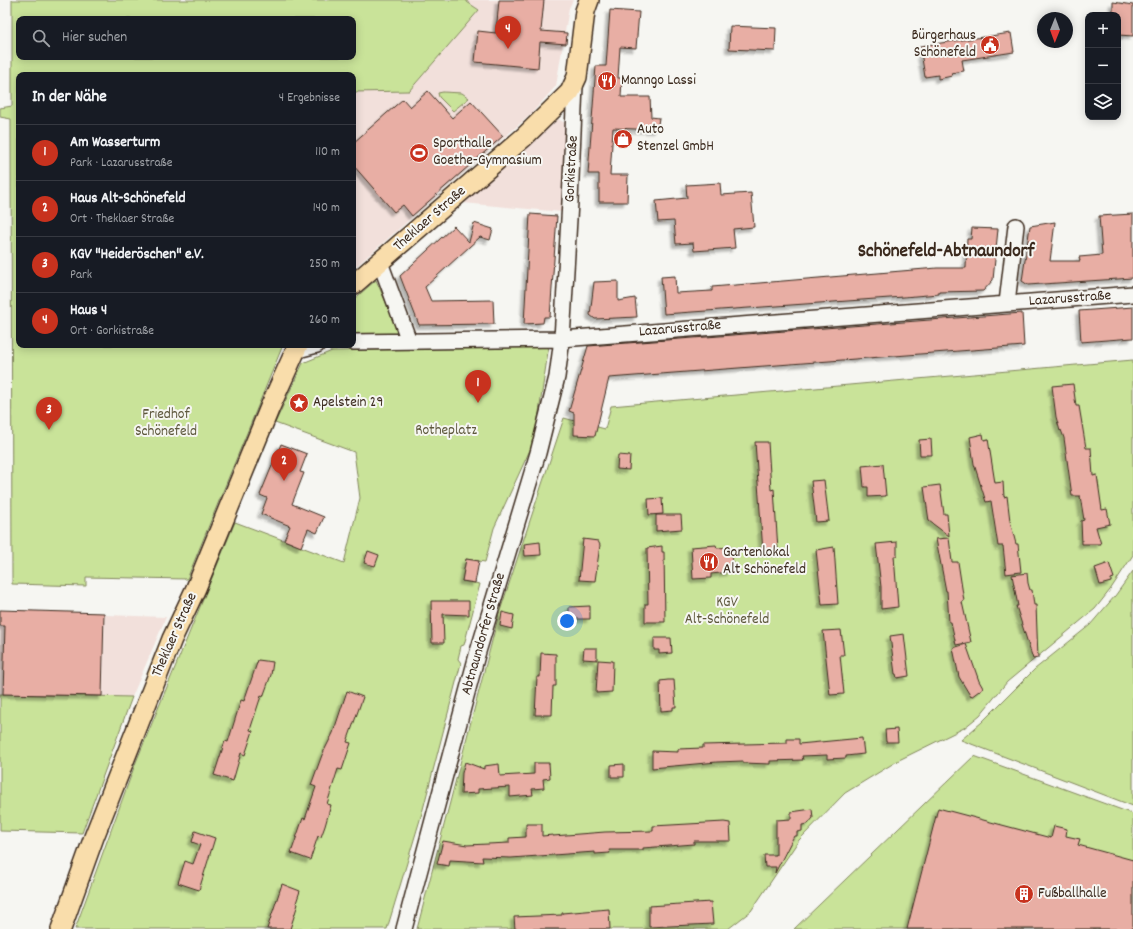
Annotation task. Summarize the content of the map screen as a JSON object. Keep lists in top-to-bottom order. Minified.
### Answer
{"streets":{"main road":["Gorkistraße","Theklaer Straße"],"street":["Lazarusstraße","Abtnaundorfer Straße"]},"crossings":[["Gorkistraße","Theklaer Straße"],["Gorkistraße","Lazarusstraße"],["Gorkistraße","Abtnaundorfer Straße"],["Lazarusstraße","Abtnaundorfer Straße"]],"districts":["Schönefeld-Abtnaundorf"],"parks":["Friedhof Schönefeld","Rotheplatz","KGV Alt-Schönefeld"],"places":{"public building":["Bürgerhaus Schönefeld"],"restaurant":["Manngo Lassi","Gartenlokal Alt Schönefeld"],"shop":["Auto Stenzel GmbH"],"sports":["Sporthalle Goethe-Gymnasium"],"place":["Apelstein 29"],"building":["Fußballhalle"]},"north":"bottom","page":{"map_buttons":["+","−"],"pins":["4","1","3","2"],"search":"Hier suchen","heading":["In der Nähe","4 Ergebnisse"],"list":[{"mark":"1","name":"Am Wasserturm","note":"Park · Lazarusstraße","value":"110 m"},{"mark":"2","name":"Haus Alt-Schönefeld","note":"Ort · Theklaer Straße","value":"140 m"},{"mark":"3","name":"KGV \"Heideröschen\" e.V.","note":"Park","value":"250 m"},{"mark":"4","name":"Haus 4","note":"Ort · Gorkistraße","value":"260 m"}]}}
